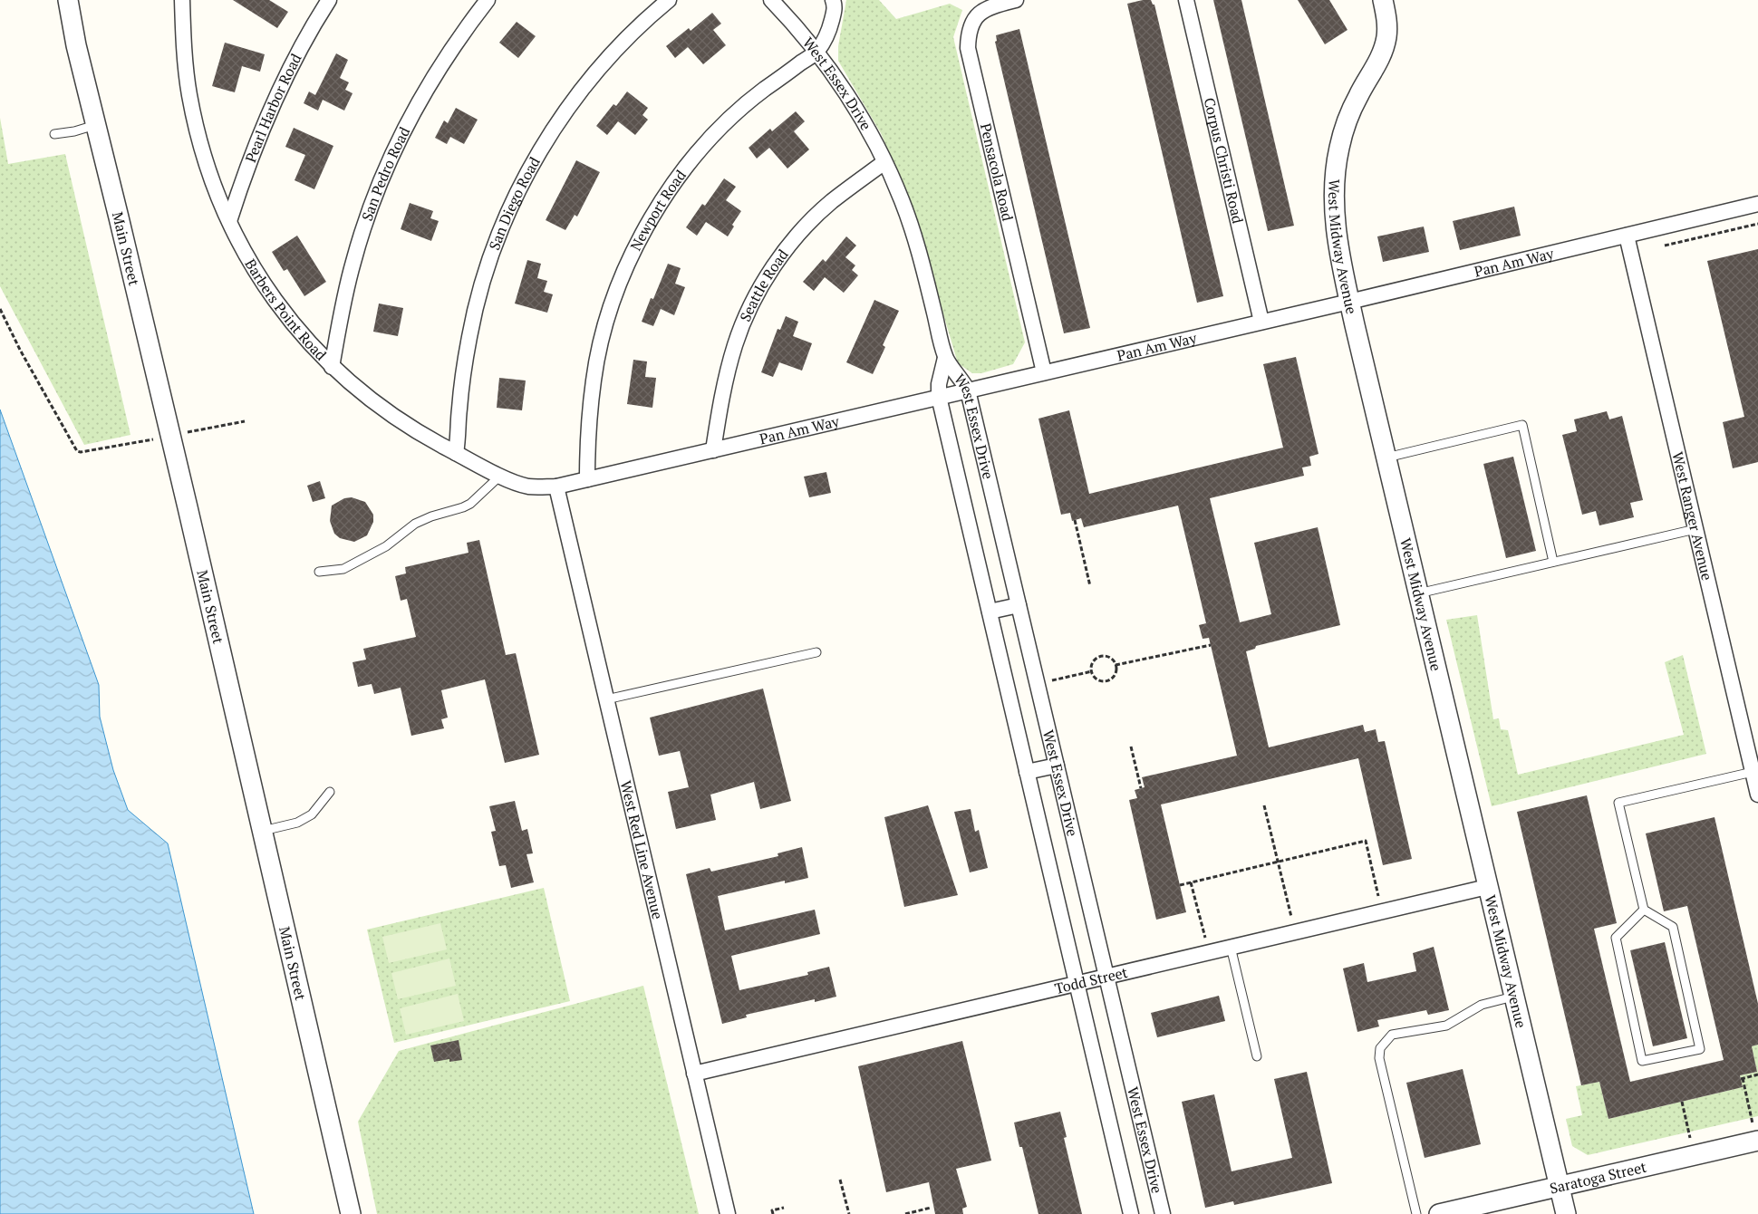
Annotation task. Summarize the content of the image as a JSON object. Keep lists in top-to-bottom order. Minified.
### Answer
{"streets":{"street":["West Essex Drive","Pearl Harbor Road","Corpus Christi Road","Pensacola Road","San Pedro Road","San Diego Road","Newport Road","West Midway Avenue","Main Street","Pan Am Way","Seattle Road","Barbers Point Road","West Ranger Avenue","West Red Line Avenue","Todd Street","Saratoga Street"]},"crossings":[["West Essex Drive","Newport Road"],["West Essex Drive","Pan Am Way"],["West Essex Drive","Seattle Road"],["West Essex Drive","Todd Street"],["Pearl Harbor Road","Barbers Point Road"],["Corpus Christi Road","Pan Am Way"],["Pensacola Road","Pan Am Way"],["San Pedro Road","Barbers Point Road"],["San Diego Road","Barbers Point Road"],["Newport Road","Pan Am Way"],["West Midway Avenue","Pan Am Way"],["West Midway Avenue","Todd Street"],["West Midway Avenue","Saratoga Street"],["Pan Am Way","Seattle Road"],["Pan Am Way","Barbers Point Road"],["Pan Am Way","West Ranger Avenue"],["Pan Am Way","West Red Line Avenue"],["Barbers Point Road","West Red Line Avenue"],["West Red Line Avenue","Todd Street"]]}
